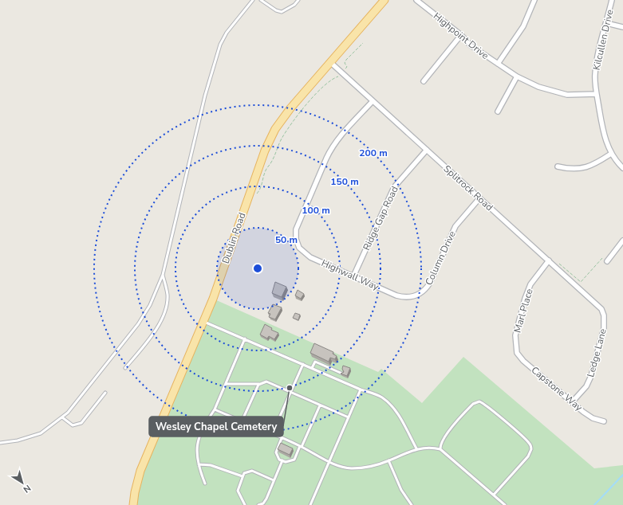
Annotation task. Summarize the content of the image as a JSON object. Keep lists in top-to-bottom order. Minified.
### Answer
{"streets":{"main road":["Dublin Road"],"street":["Highpoint Drive","Kilcullen Drive","Splitrock Road","Ridge Gap Road","Column Drive","Highwall Way","Marl Place","Ledge Lane","Capstone Way"]},"crossings":[["Highpoint Drive","Kilcullen Drive"],["Splitrock Road","Ridge Gap Road"],["Splitrock Road","Dublin Road"],["Splitrock Road","Column Drive"],["Splitrock Road","Highwall Way"],["Splitrock Road","Marl Place"],["Splitrock Road","Ledge Lane"],["Ridge Gap Road","Highwall Way"],["Column Drive","Highwall Way"],["Marl Place","Capstone Way"],["Ledge Lane","Capstone Way"]],"places":["Wesley Chapel Cemetery"],"north":"bottom right","rings":["200 m","150 m","100 m","50 m"]}
